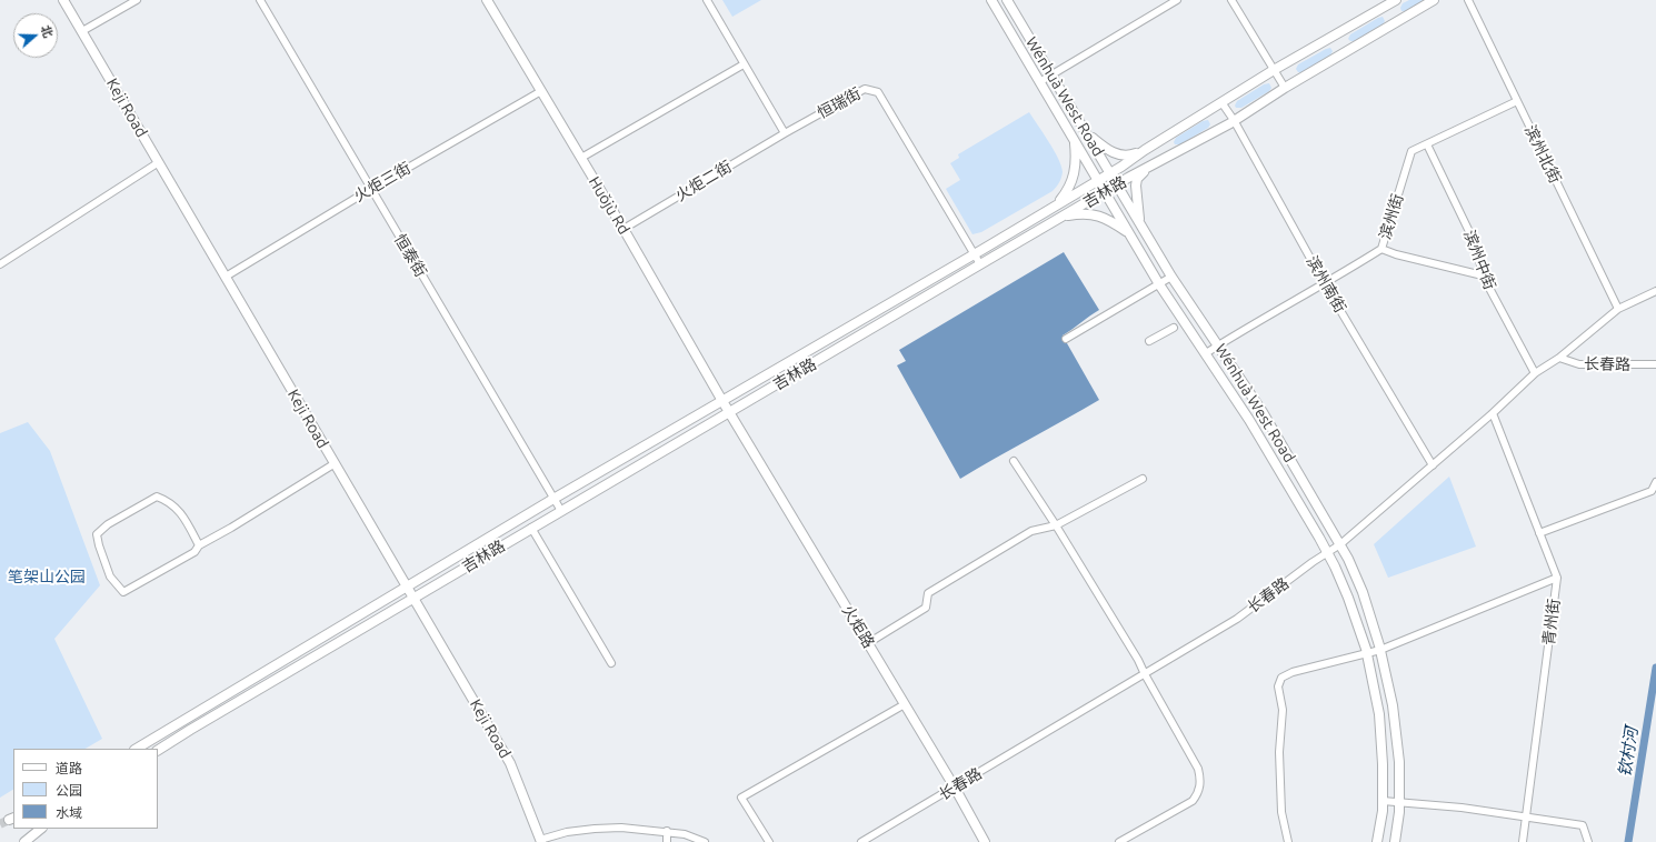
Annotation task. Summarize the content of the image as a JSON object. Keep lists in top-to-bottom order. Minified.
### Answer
{"streets":{"main road":["Wénhuà West Road","Keji Road","吉林路","Huǒjù Rd","火炬路"],"street":["恒瑞街","滨州北街","火炬二街","火炬三街","滨州街","恒泰街","滨州中街","滨州南街","长春路","青州街"]},"crossings":[["Wénhuà West Road","吉林路"],["Wénhuà West Road","滨州街"],["Wénhuà West Road","长春路"],["恒瑞街","火炬二街"],["恒瑞街","吉林路"],["Keji Road","火炬三街"],["Keji Road","吉林路"],["滨州北街","滨州街"],["火炬二街","Huǒjù Rd"],["火炬三街","Huǒjù Rd"],["火炬三街","恒泰街"],["吉林路","Huǒjù Rd"],["吉林路","恒泰街"],["吉林路","滨州南街"],["吉林路","火炬路"],["Huǒjù Rd","火炬路"],["滨州街","滨州中街"],["滨州街","滨州南街"],["滨州中街","长春路"],["滨州南街","长春路"],["长春路","青州街"],["长春路","火炬路"]],"water":["钦村河"],"parks":["笔架山公园"],"legend":["道路","公园","水域"],"north":"right"}
